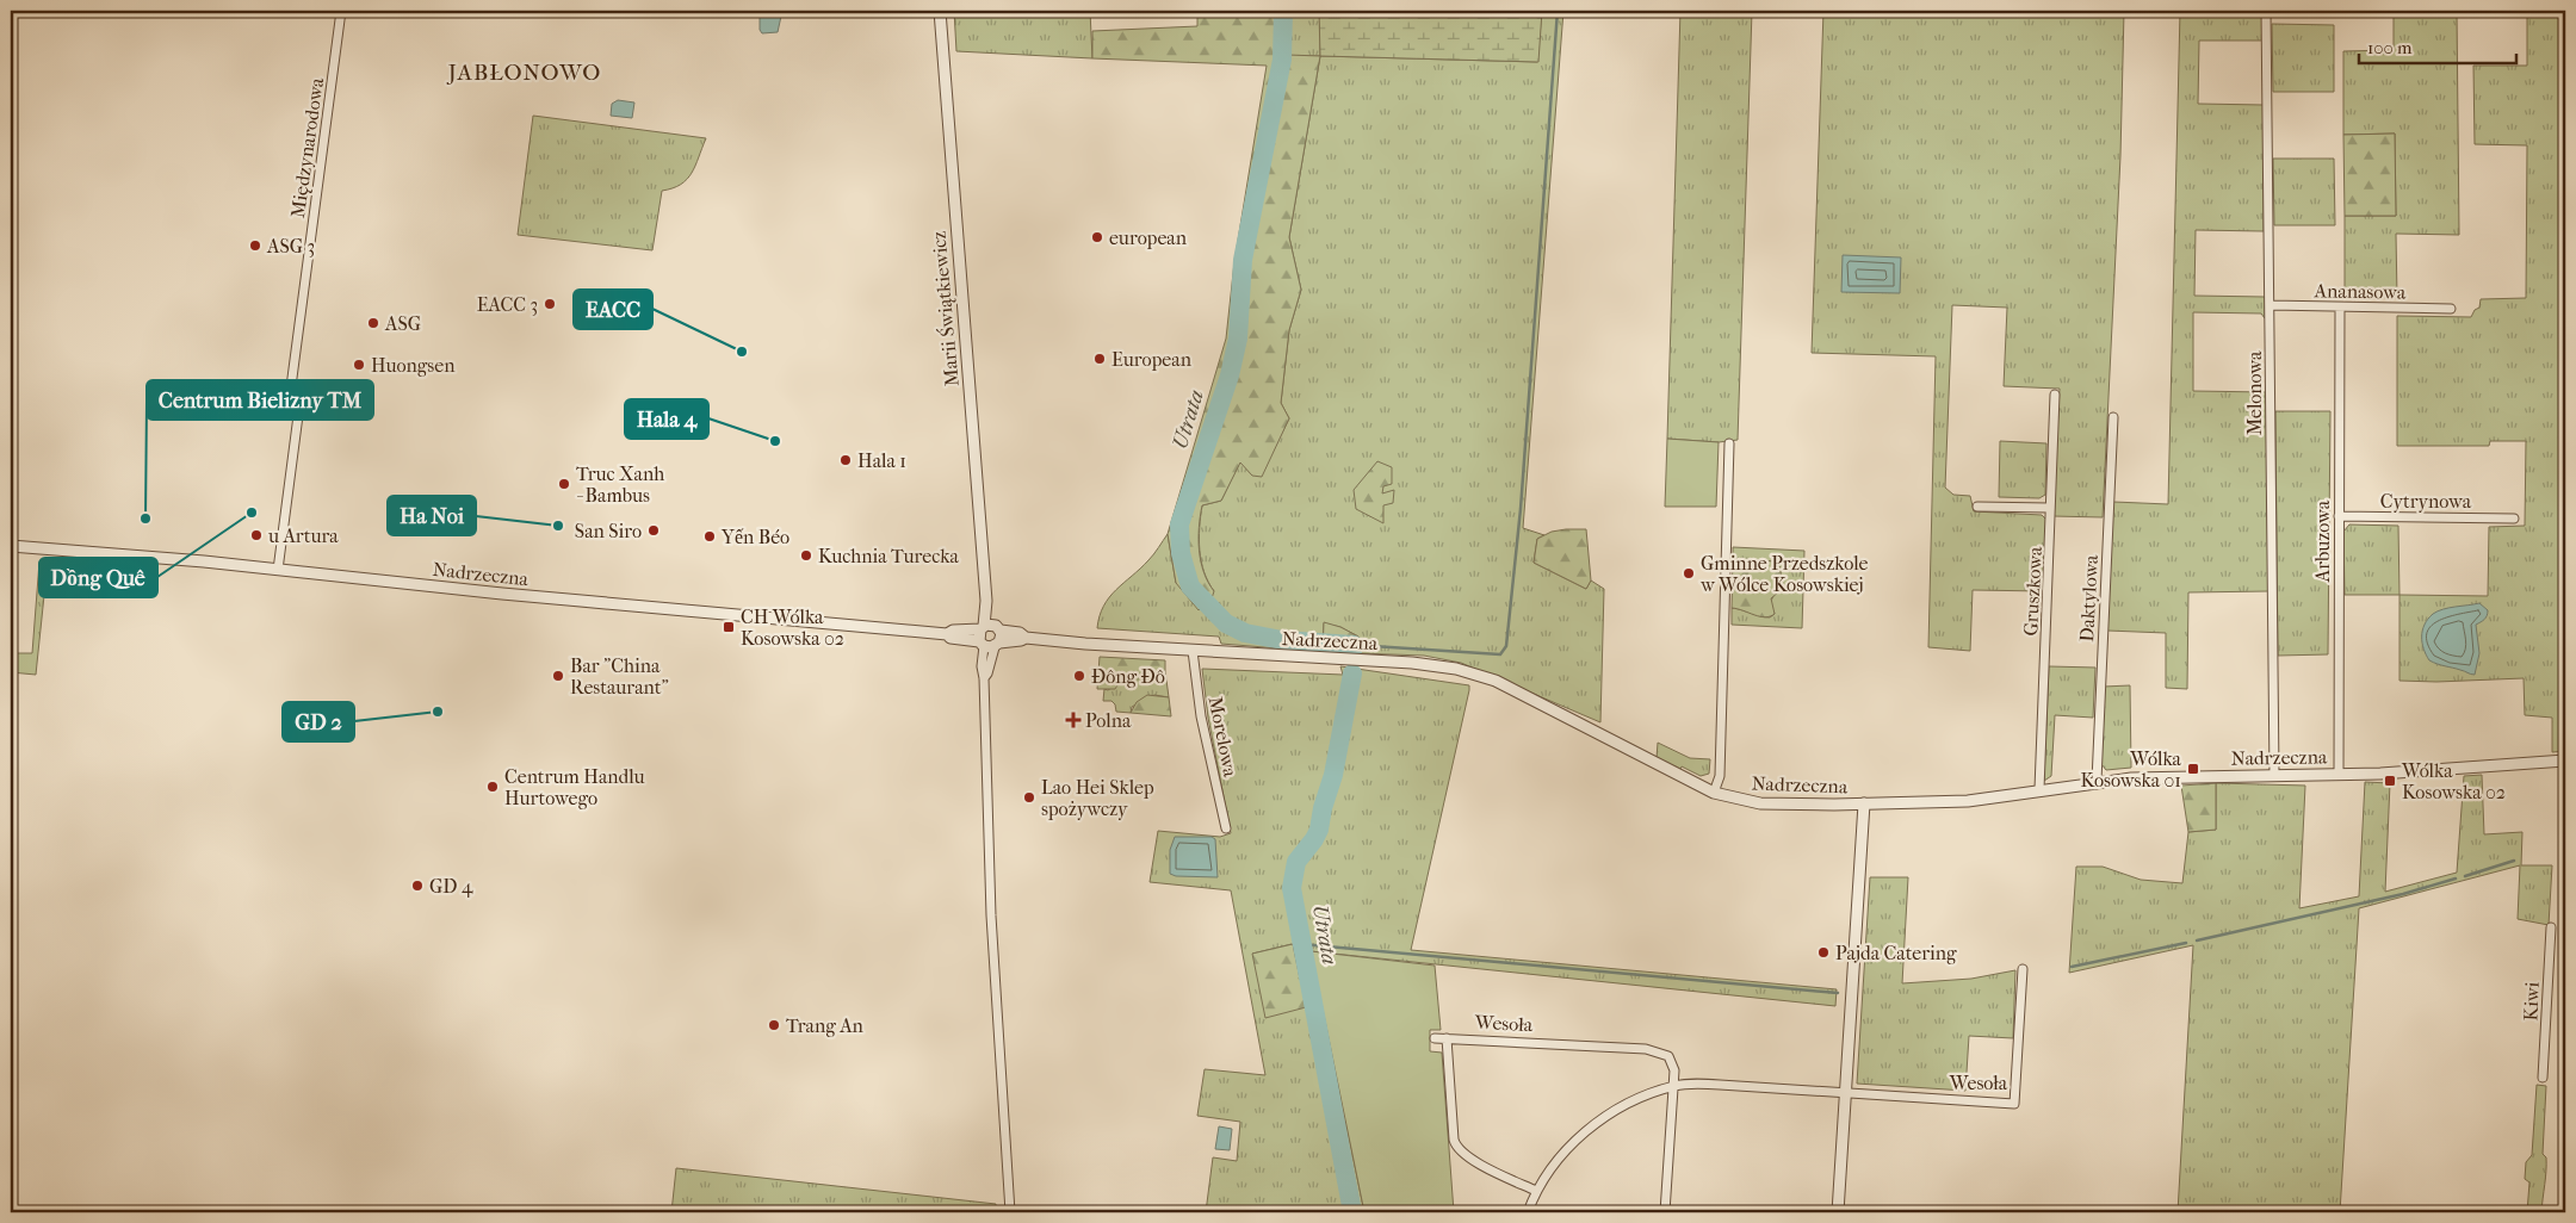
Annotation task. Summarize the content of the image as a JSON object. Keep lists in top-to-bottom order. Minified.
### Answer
{"streets":{"street":["Międzynarodowa","Ananasowa","Marii Świątkiewicz","Melonowa","Cytrynowa","Arbuzowa","Nadrzeczna","Gruszkowa","Daktylowa","Morelowa","Kiwi","Wesoła"]},"crossings":[["Międzynarodowa","Nadrzeczna"],["Ananasowa","Melonowa"],["Ananasowa","Arbuzowa"],["Marii Świątkiewicz","Nadrzeczna"],["Melonowa","Nadrzeczna"],["Cytrynowa","Arbuzowa"],["Arbuzowa","Nadrzeczna"],["Nadrzeczna","Gruszkowa"],["Nadrzeczna","Daktylowa"],["Nadrzeczna","Morelowa"]],"districts":["JABŁONOWO"],"water":["Utrata"],"places":{"other":["european","ASG 3","EACC 3","ASG","EACC","European","Huongsen","Hala 4","Hala 1","Truc Xanh - Bambus","Dồng Quê","Centrum Bielizny TM","Ha Noi","San Siro","u Artura","Yến Béo","Kuchnia Turecka","Gminne Przedszkole w Wólce Kosowskiej","Bar \"China Restaurant\"","Đông Đô","GD 2","Centrum Handlu Hurtowego","Lao Hei Sklep spożywczy","GD 4","Pajda Catering","Trang An"],"transit":["CH Wólka Kosowska 02","Wólka Kosowska 01","Wólka Kosowska 02"],"health":["Polna"]},"scale_bar":"100 m"}
